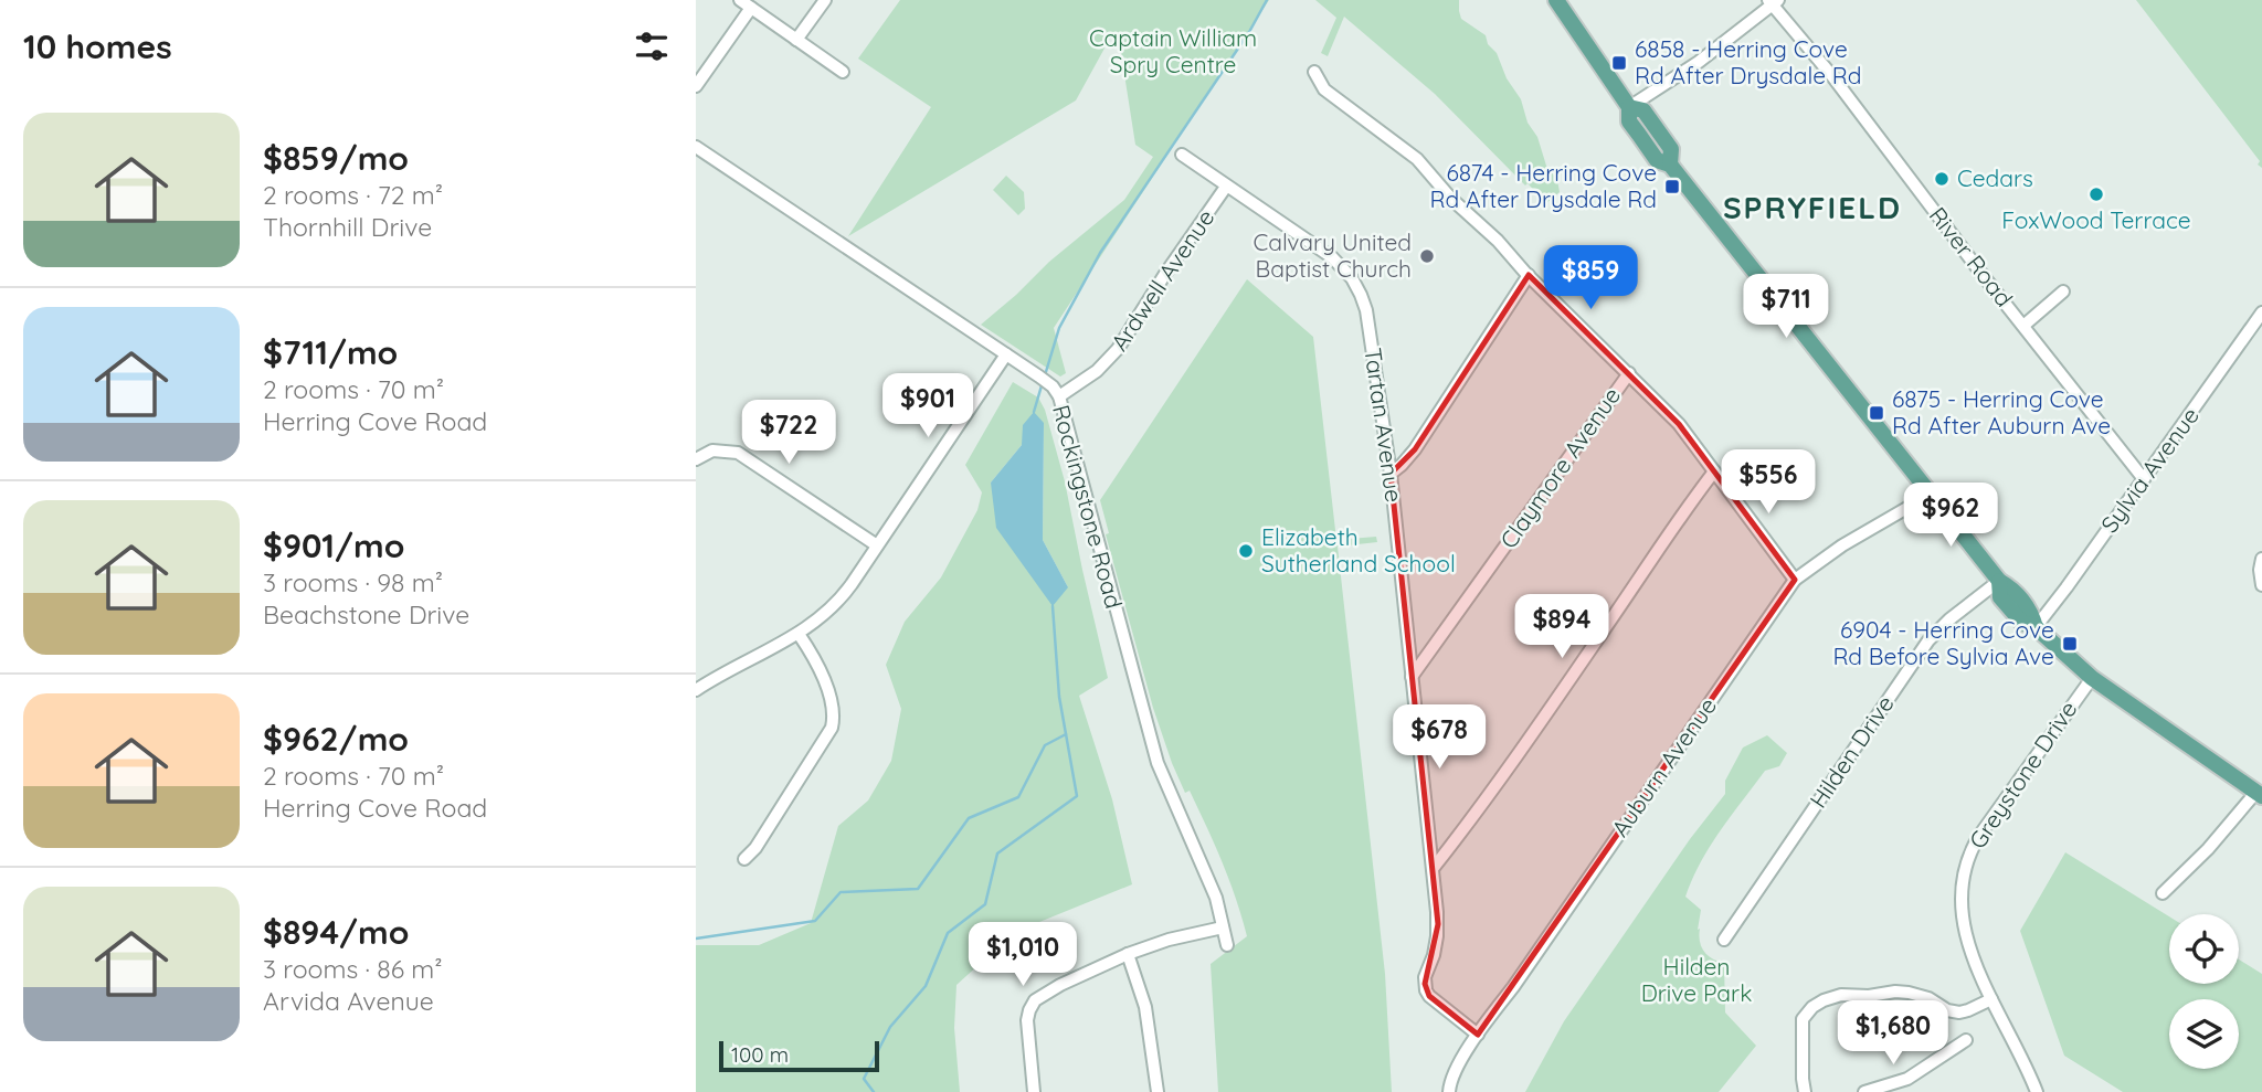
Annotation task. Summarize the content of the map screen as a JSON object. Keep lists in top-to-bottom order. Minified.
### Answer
{"streets":{"street":["River Road","Ardwell Avenue","Tartan Avenue","Claymore Avenue","Sylvia Avenue","Rockingstone Road","Hilden Drive","Auburn Avenue","Greystone Drive"]},"crossings":[["River Road","Sylvia Avenue"],["Ardwell Avenue","Tartan Avenue"],["Ardwell Avenue","Rockingstone Road"],["Tartan Avenue","Claymore Avenue"],["Tartan Avenue","Auburn Avenue"]],"districts":["SPRYFIELD"],"parks":["Captain William Spry Centre","Hilden Drive Park"],"places":{"transit":["6858 - Herring Cove Rd After Drysdale Rd","6874 - Herring Cove Rd After Drysdale Rd","6875 - Herring Cove Rd After Auburn Ave","6904 - Herring Cove Rd Before Sylvia Ave"],"other":["Cedars","FoxWood Terrace","Calvary United Baptist Church","Elizabeth Sutherland School"]},"scale_bar":"100 m","page":{"heading":"10 homes","list":[{"name":"$859/mo","note":"2 rooms · 72 m² · Thornhill Drive"},{"name":"$711/mo","note":"2 rooms · 70 m² · Herring Cove Road"},{"name":"$901/mo","note":"3 rooms · 98 m² · Beachstone Drive"},{"name":"$962/mo","note":"2 rooms · 70 m² · Herring Cove Road"},{"name":"$894/mo","note":"3 rooms · 86 m² · Arvida Avenue"}],"price":["$859","$711","$901","$722","$556","$962","$894","$678","$1,010","$1,680"],"scale":"100 m"}}
